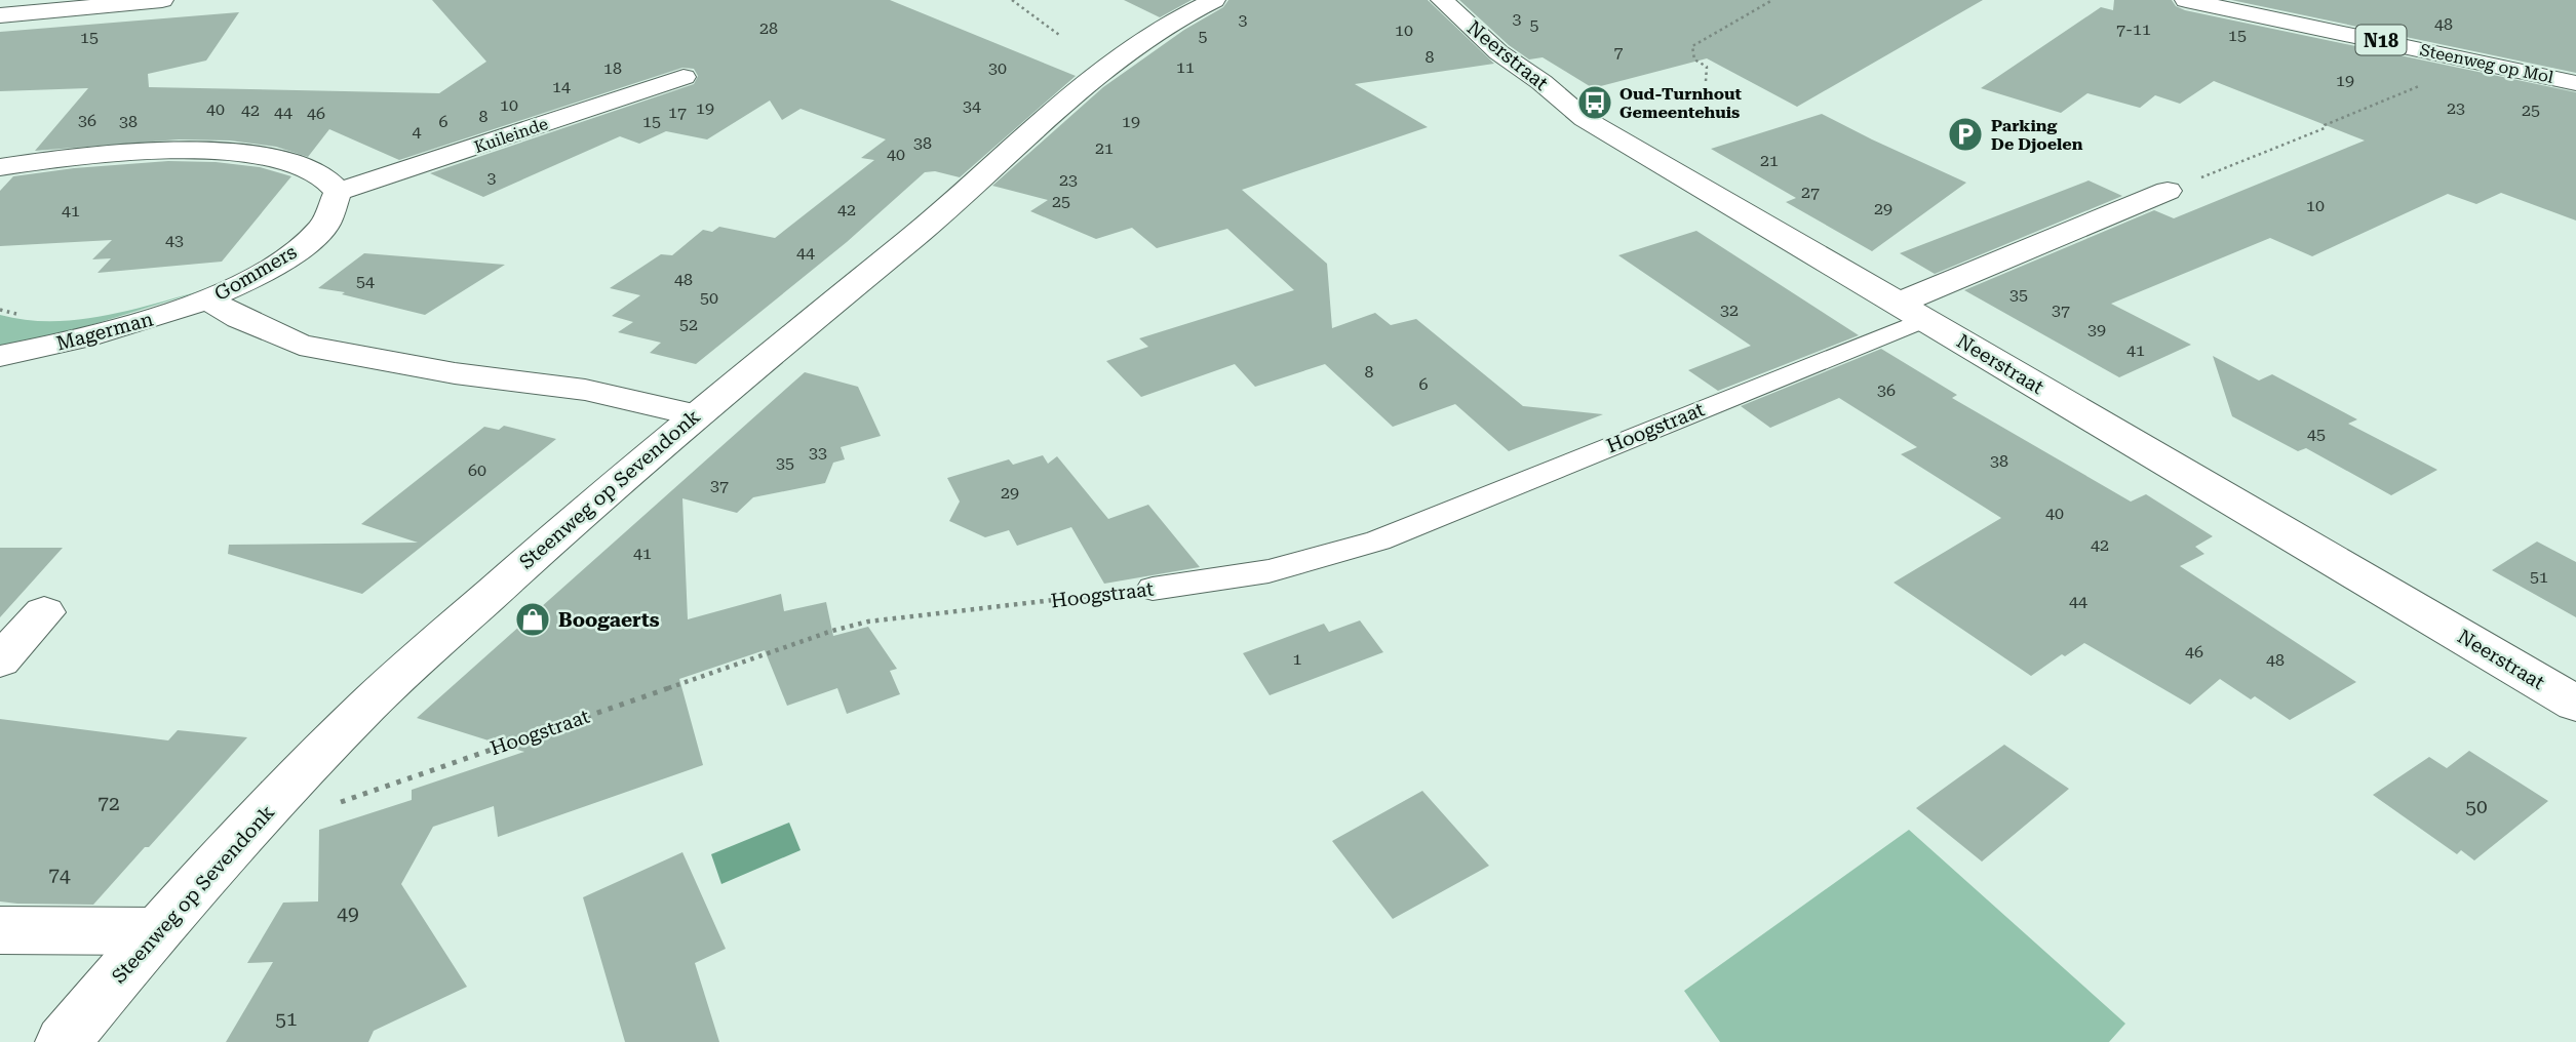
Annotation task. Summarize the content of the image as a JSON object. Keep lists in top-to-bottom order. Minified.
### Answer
{"streets":{"street":["N18","Neerstraat","Steenweg op Mol","Kuileinde","Gommers","Magerman","Hoogstraat","Steenweg op Sevendonk"]},"crossings":[["Neerstraat","Hoogstraat"],["Kuileinde","Gommers"],["Gommers","Magerman"],["Gommers","Steenweg op Sevendonk"],["Hoogstraat","Steenweg op Sevendonk"]],"places":{"bus stop":["Oud-Turnhout Gemeentehuis"],"parking":["Parking De Djoelen"],"shop":["Boogaerts"]},"house_numbers":["3","3","48","5","28","7-11","10","15","5","15","7","8","11","18","30","19","14","10","34","19","23","40","42","25","44","17","46","8","36","38","6","15","19","4","38","21","40","21","3","23","27","25","10","29","42","41","43","44","48","54","35","50","32","37","52","39","41","8","6","36","45","33","38","35","60","37","29","40","42","41","51","44","46","1","48","72","50","74","49","51"]}
